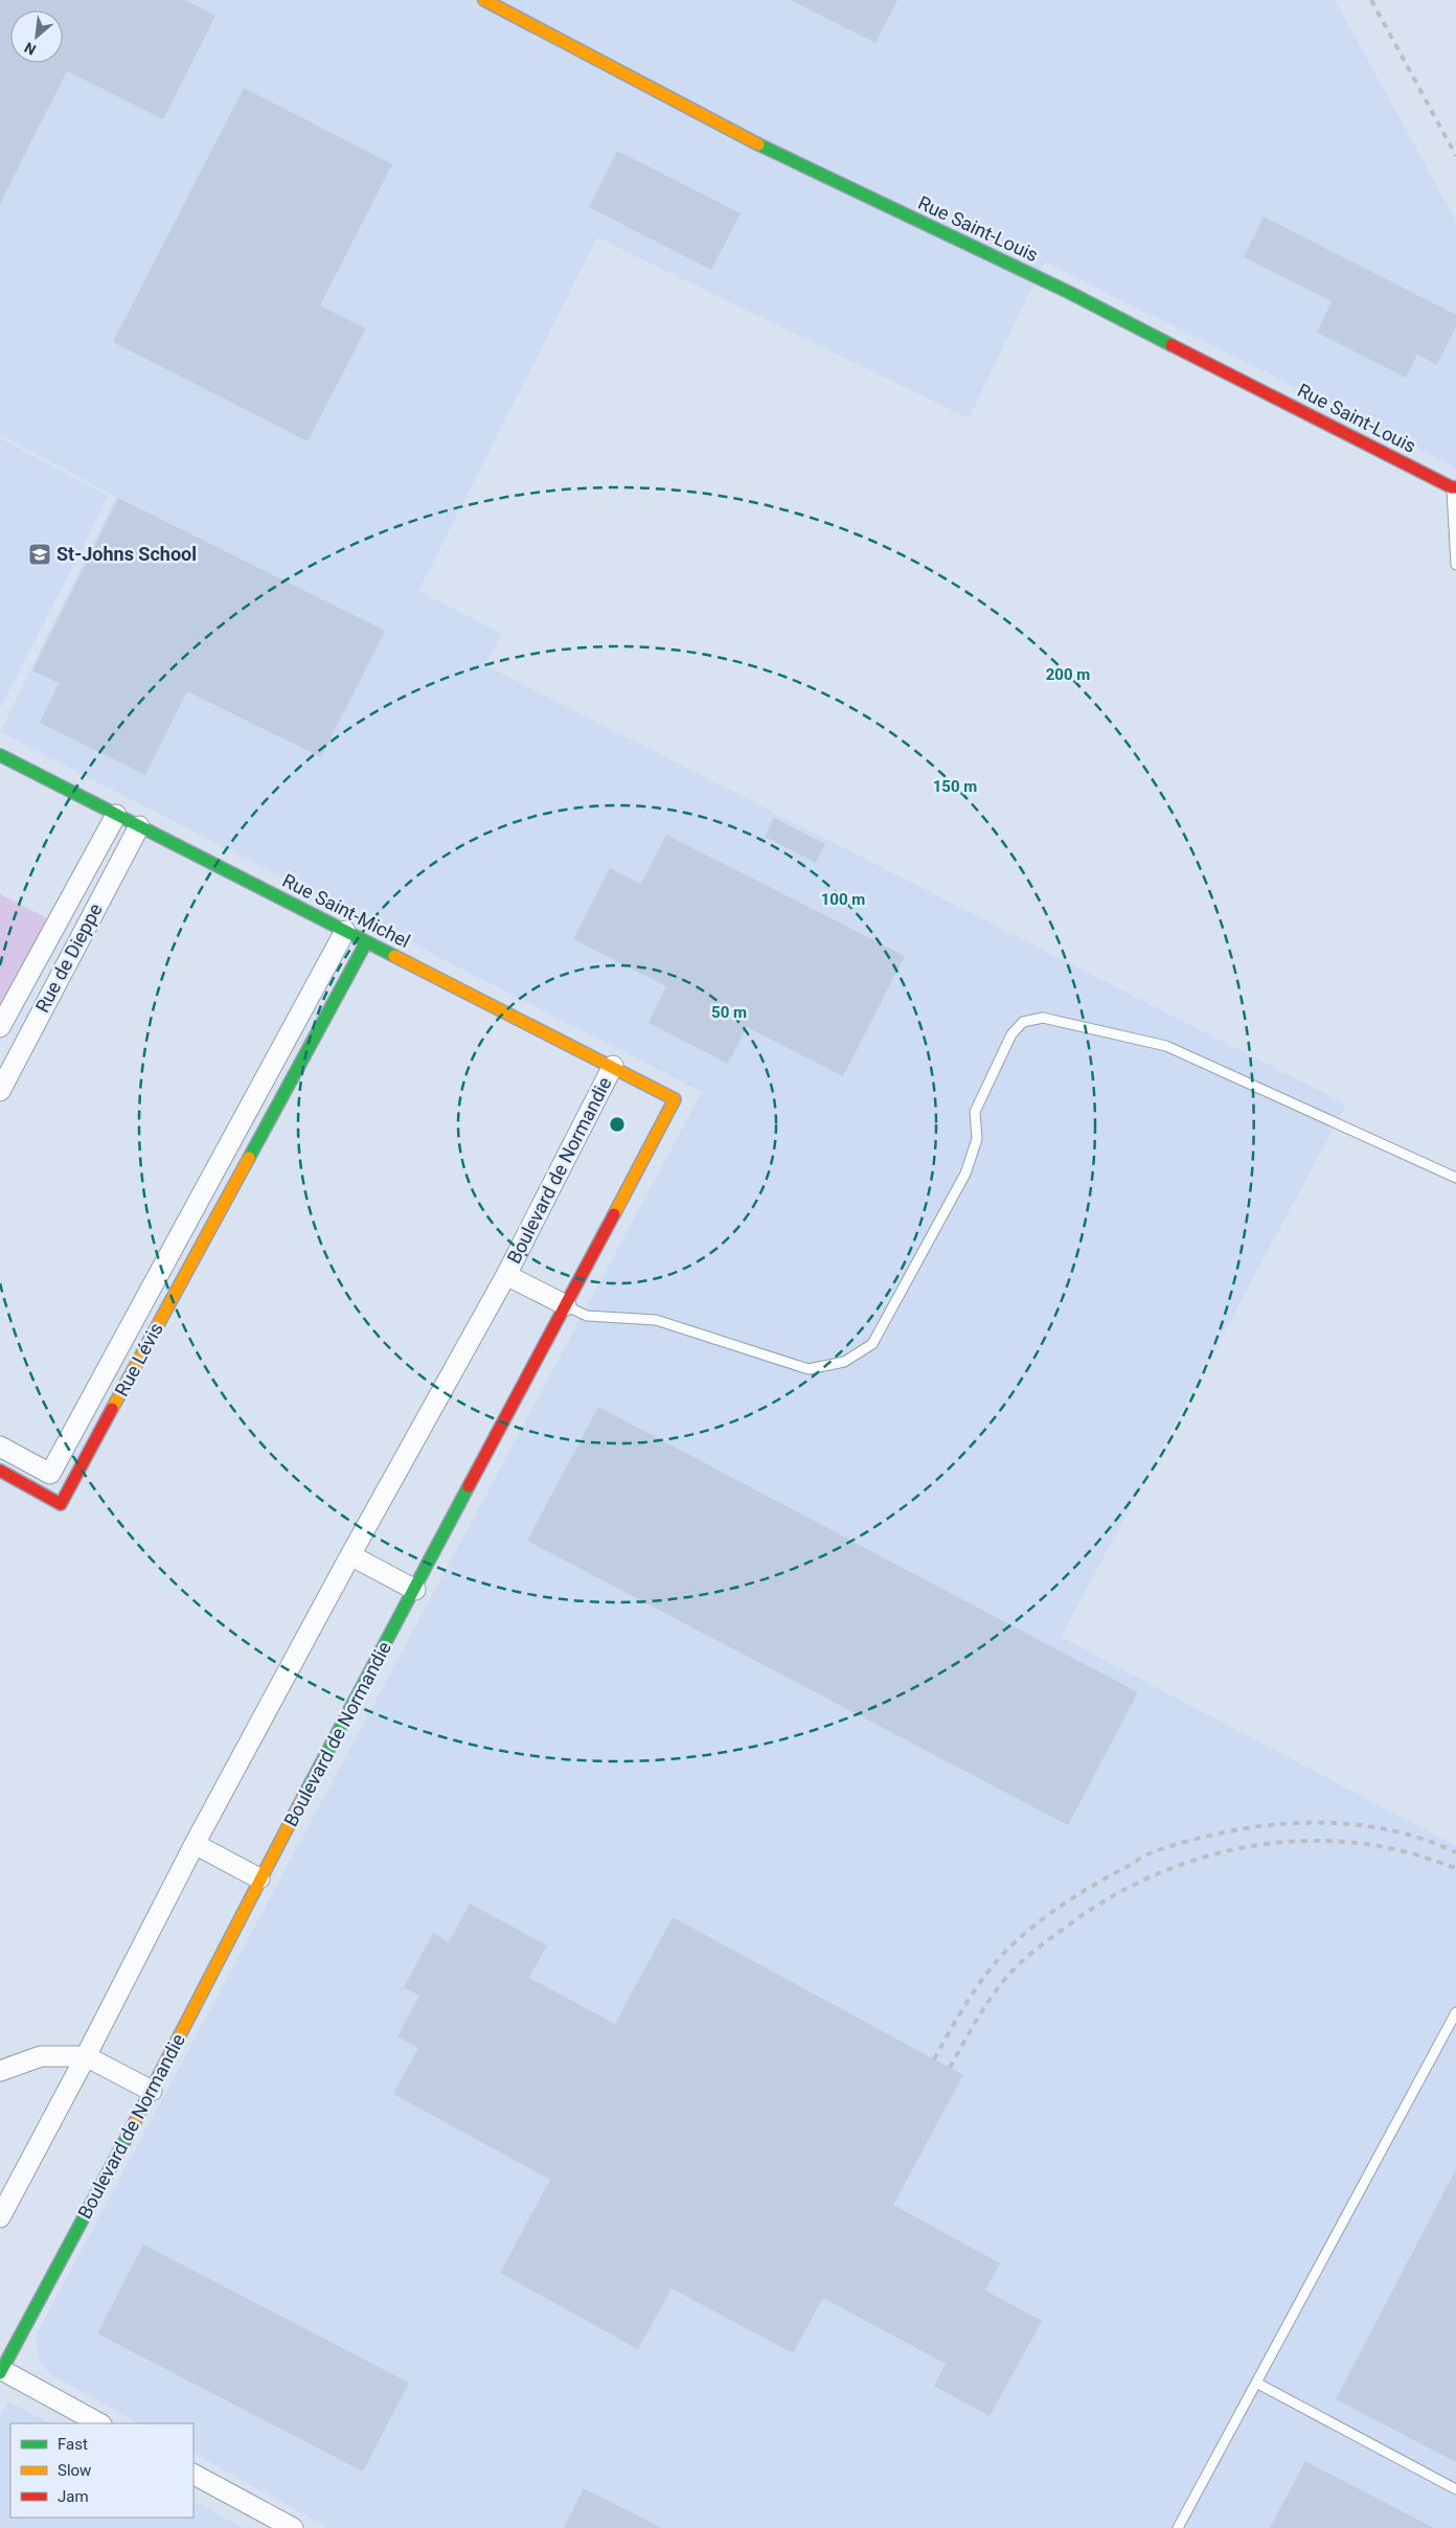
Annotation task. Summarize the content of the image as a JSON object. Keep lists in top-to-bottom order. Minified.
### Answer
{"streets":{"street":["Rue Saint-Louis","Rue Saint-Michel","Rue de Dieppe","Boulevard de Normandie","Rue Lévis"]},"crossings":[["Rue Saint-Michel","Rue de Dieppe"],["Rue Saint-Michel","Boulevard de Normandie"],["Rue Saint-Michel","Rue Lévis"]],"places":{"school or university":["St-Johns School"]},"legend":["Fast","Slow","Jam"],"north":"bottom left","rings":["200 m","150 m","100 m","50 m"]}
